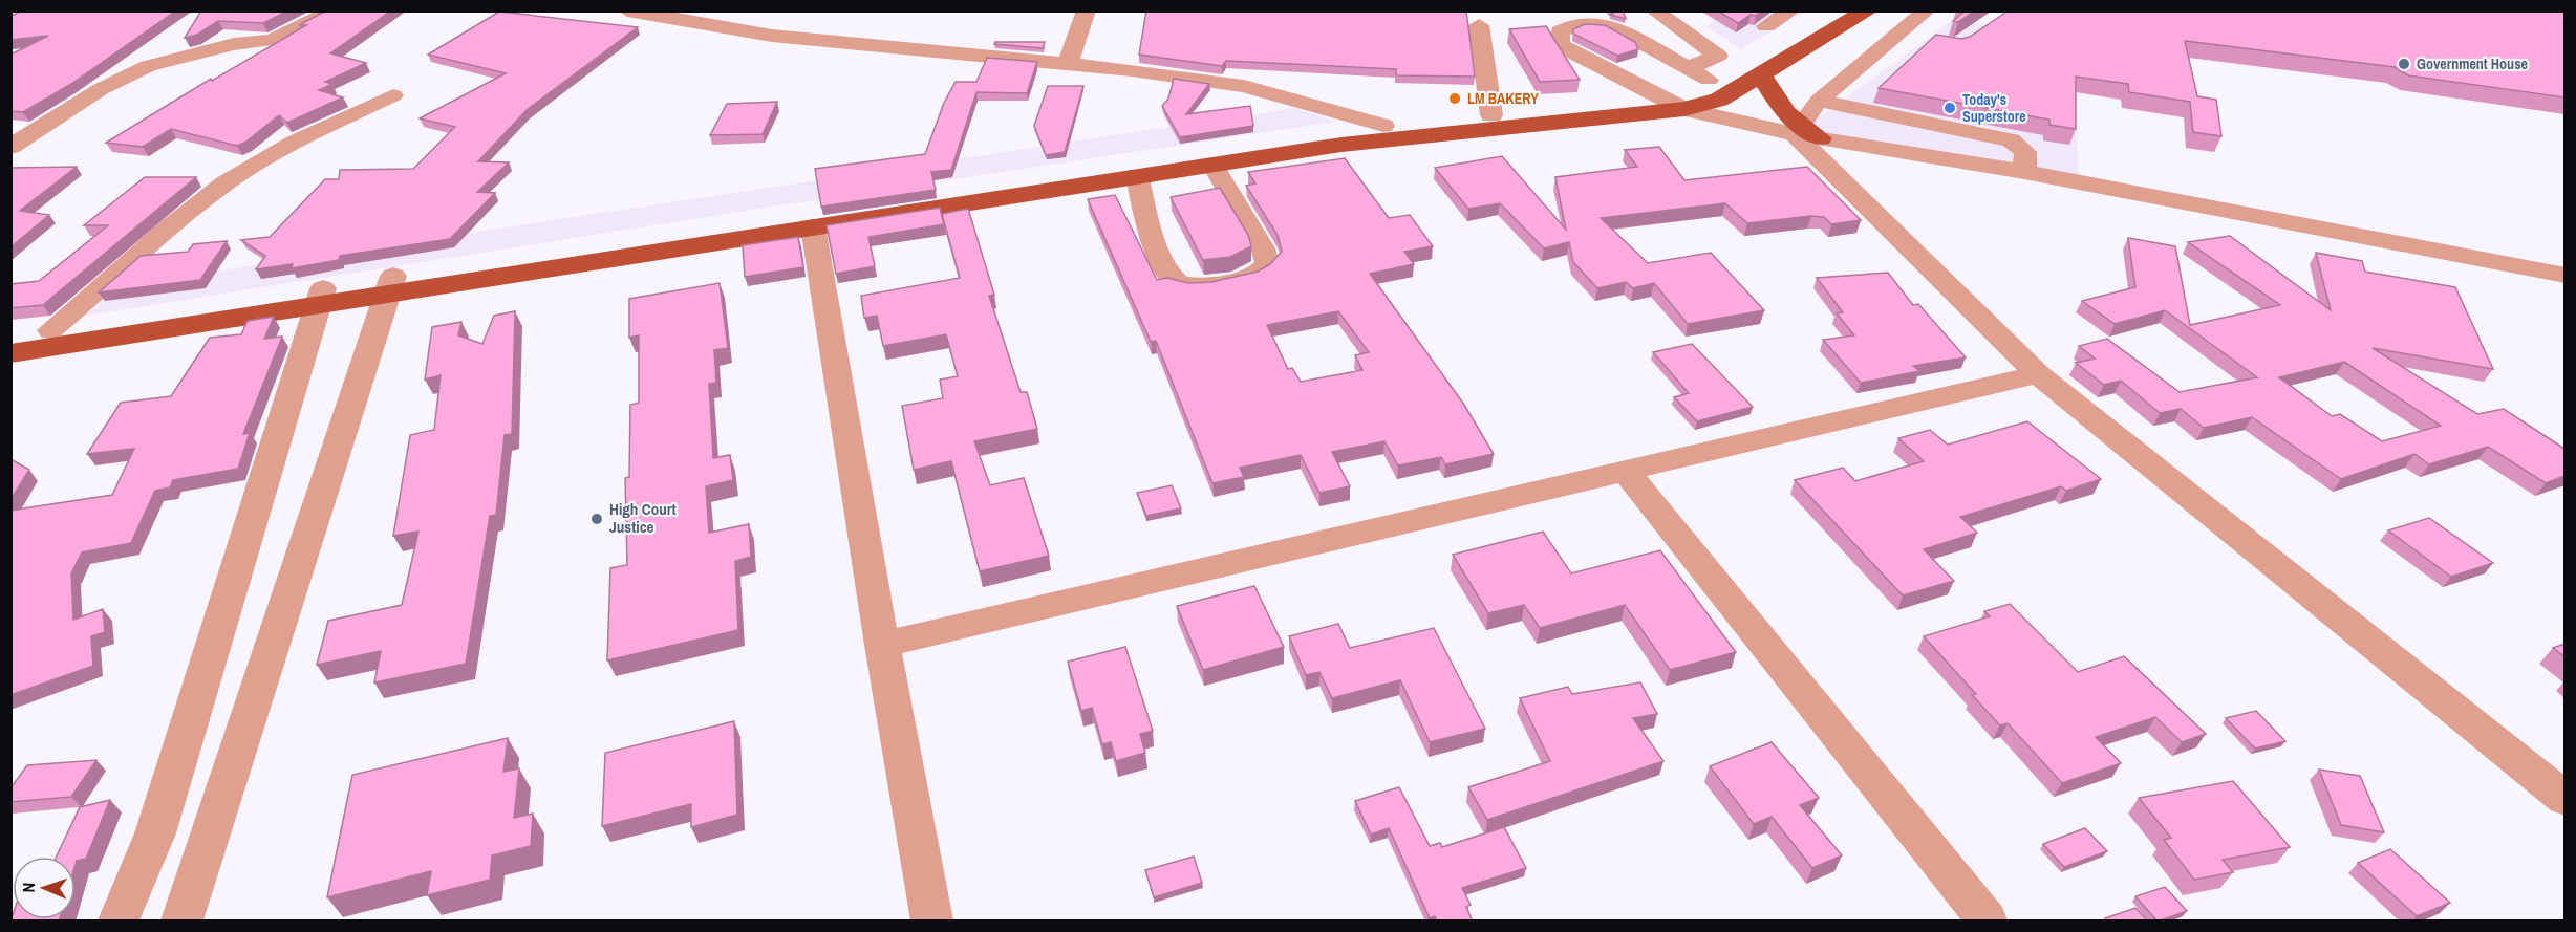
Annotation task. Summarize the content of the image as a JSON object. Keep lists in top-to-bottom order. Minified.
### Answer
{"places":["Government House","LM BAKERY","Today's Superstore","High Court Justice"],"north":"left"}
